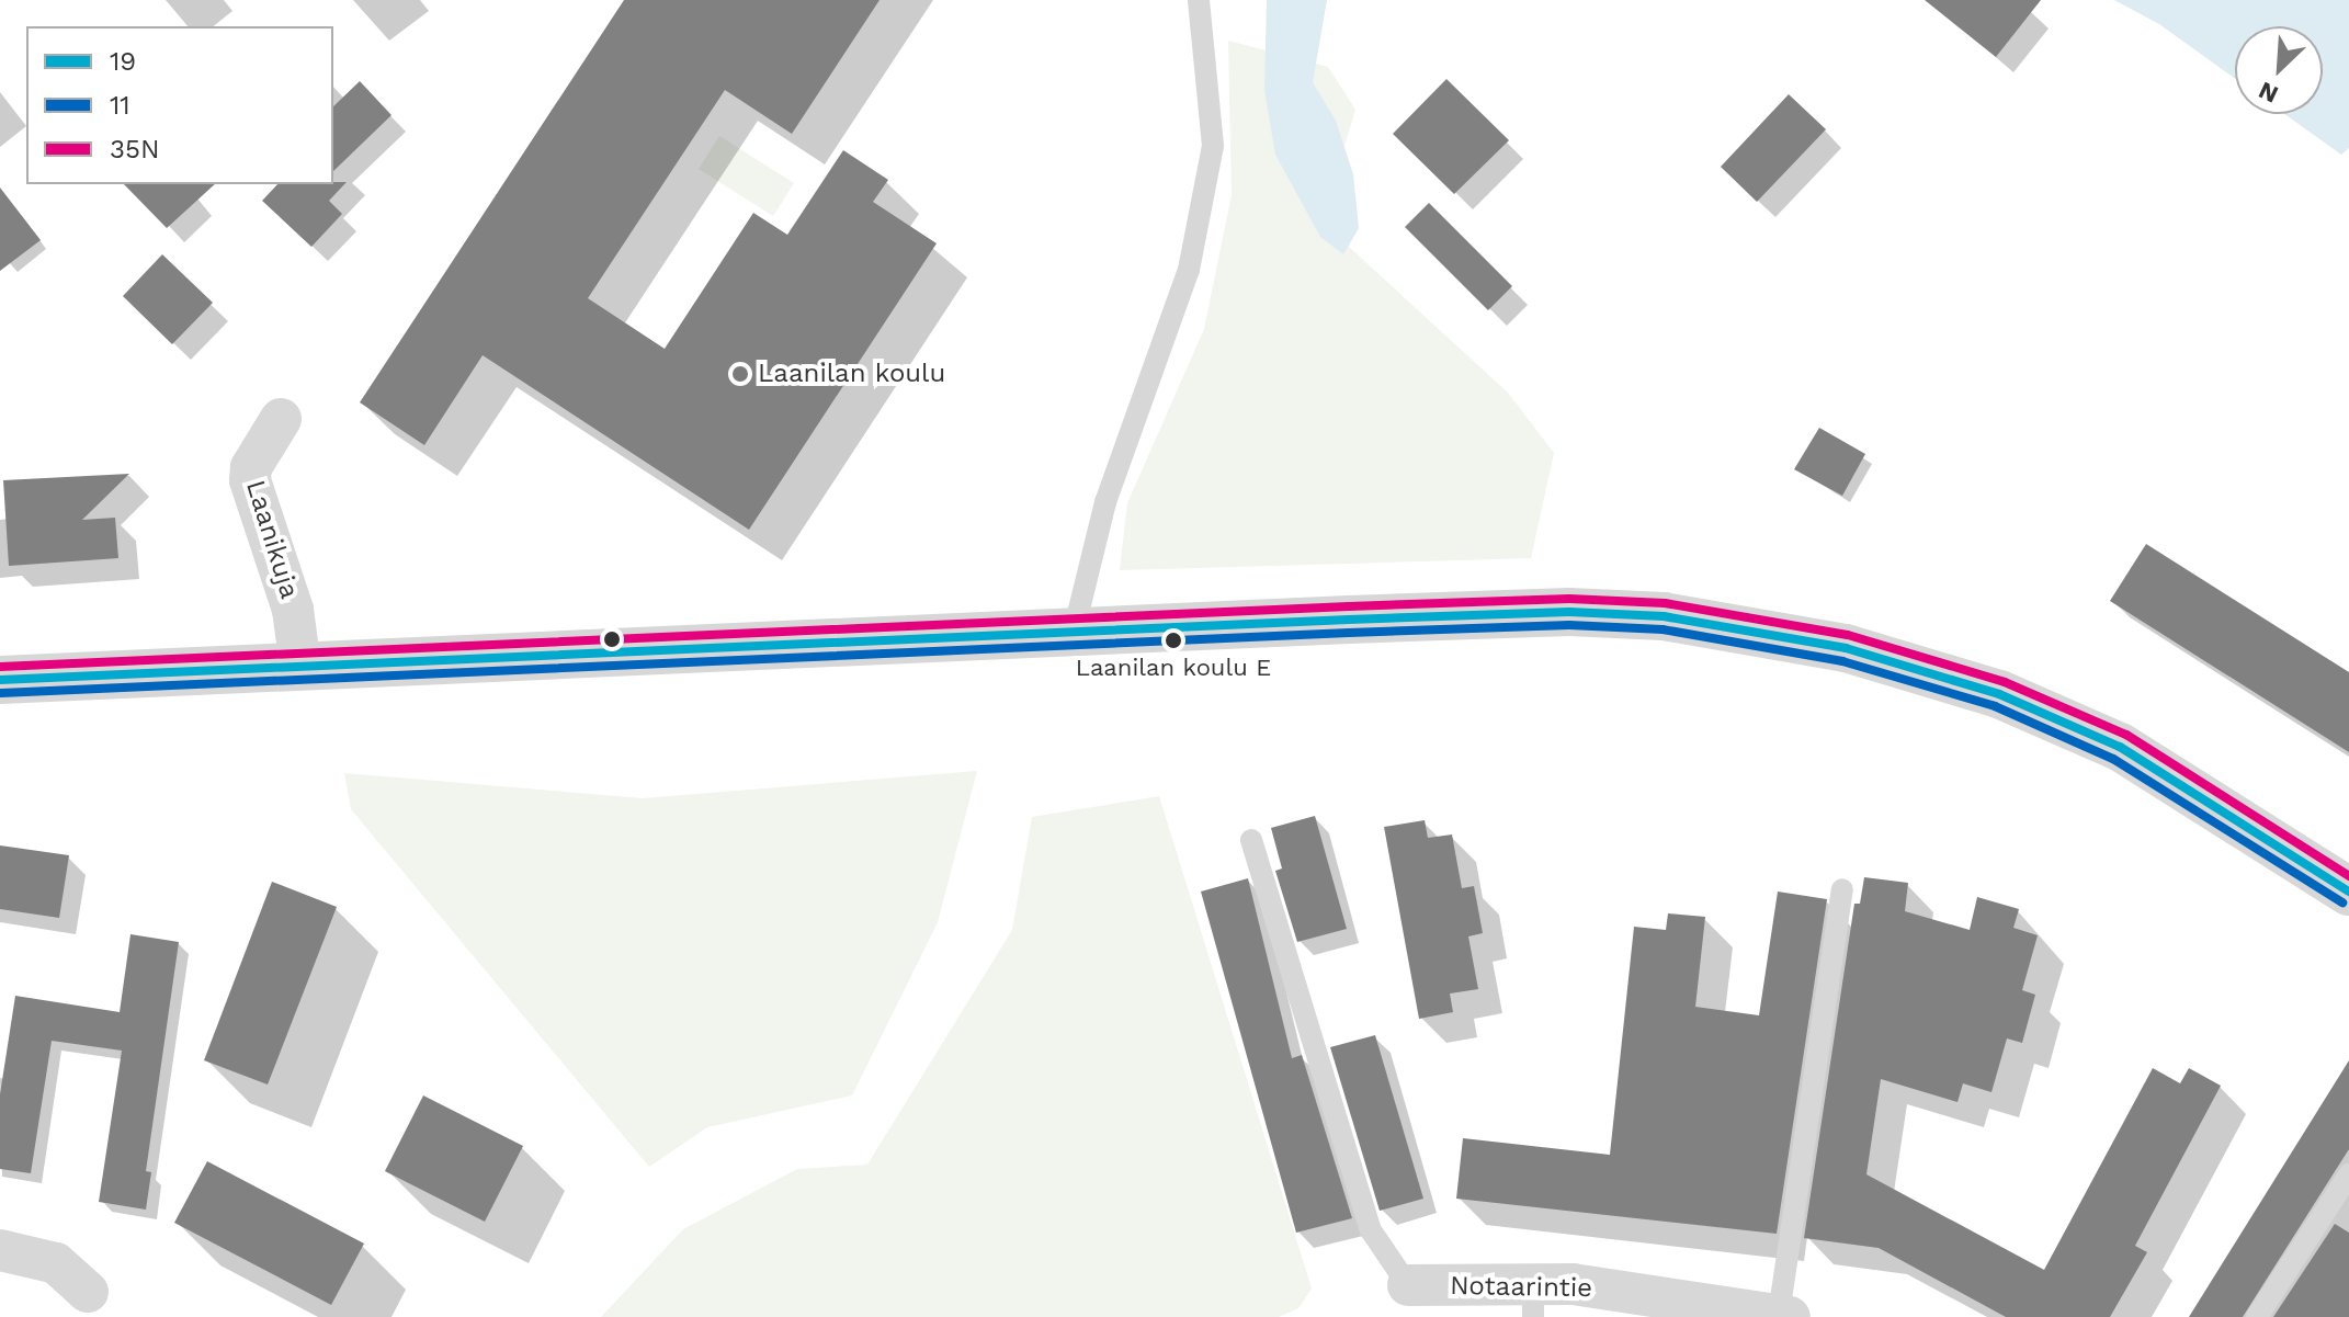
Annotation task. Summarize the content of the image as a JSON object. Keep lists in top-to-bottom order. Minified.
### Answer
{"streets":{"street":["Laanikuja","Notaarintie"]},"places":["Laanilan koulu","Laanilan koulu E"],"lines":["transit line 35N","transit line 19","transit line 11"],"legend":["19","11","35N"],"north":"bottom left"}
